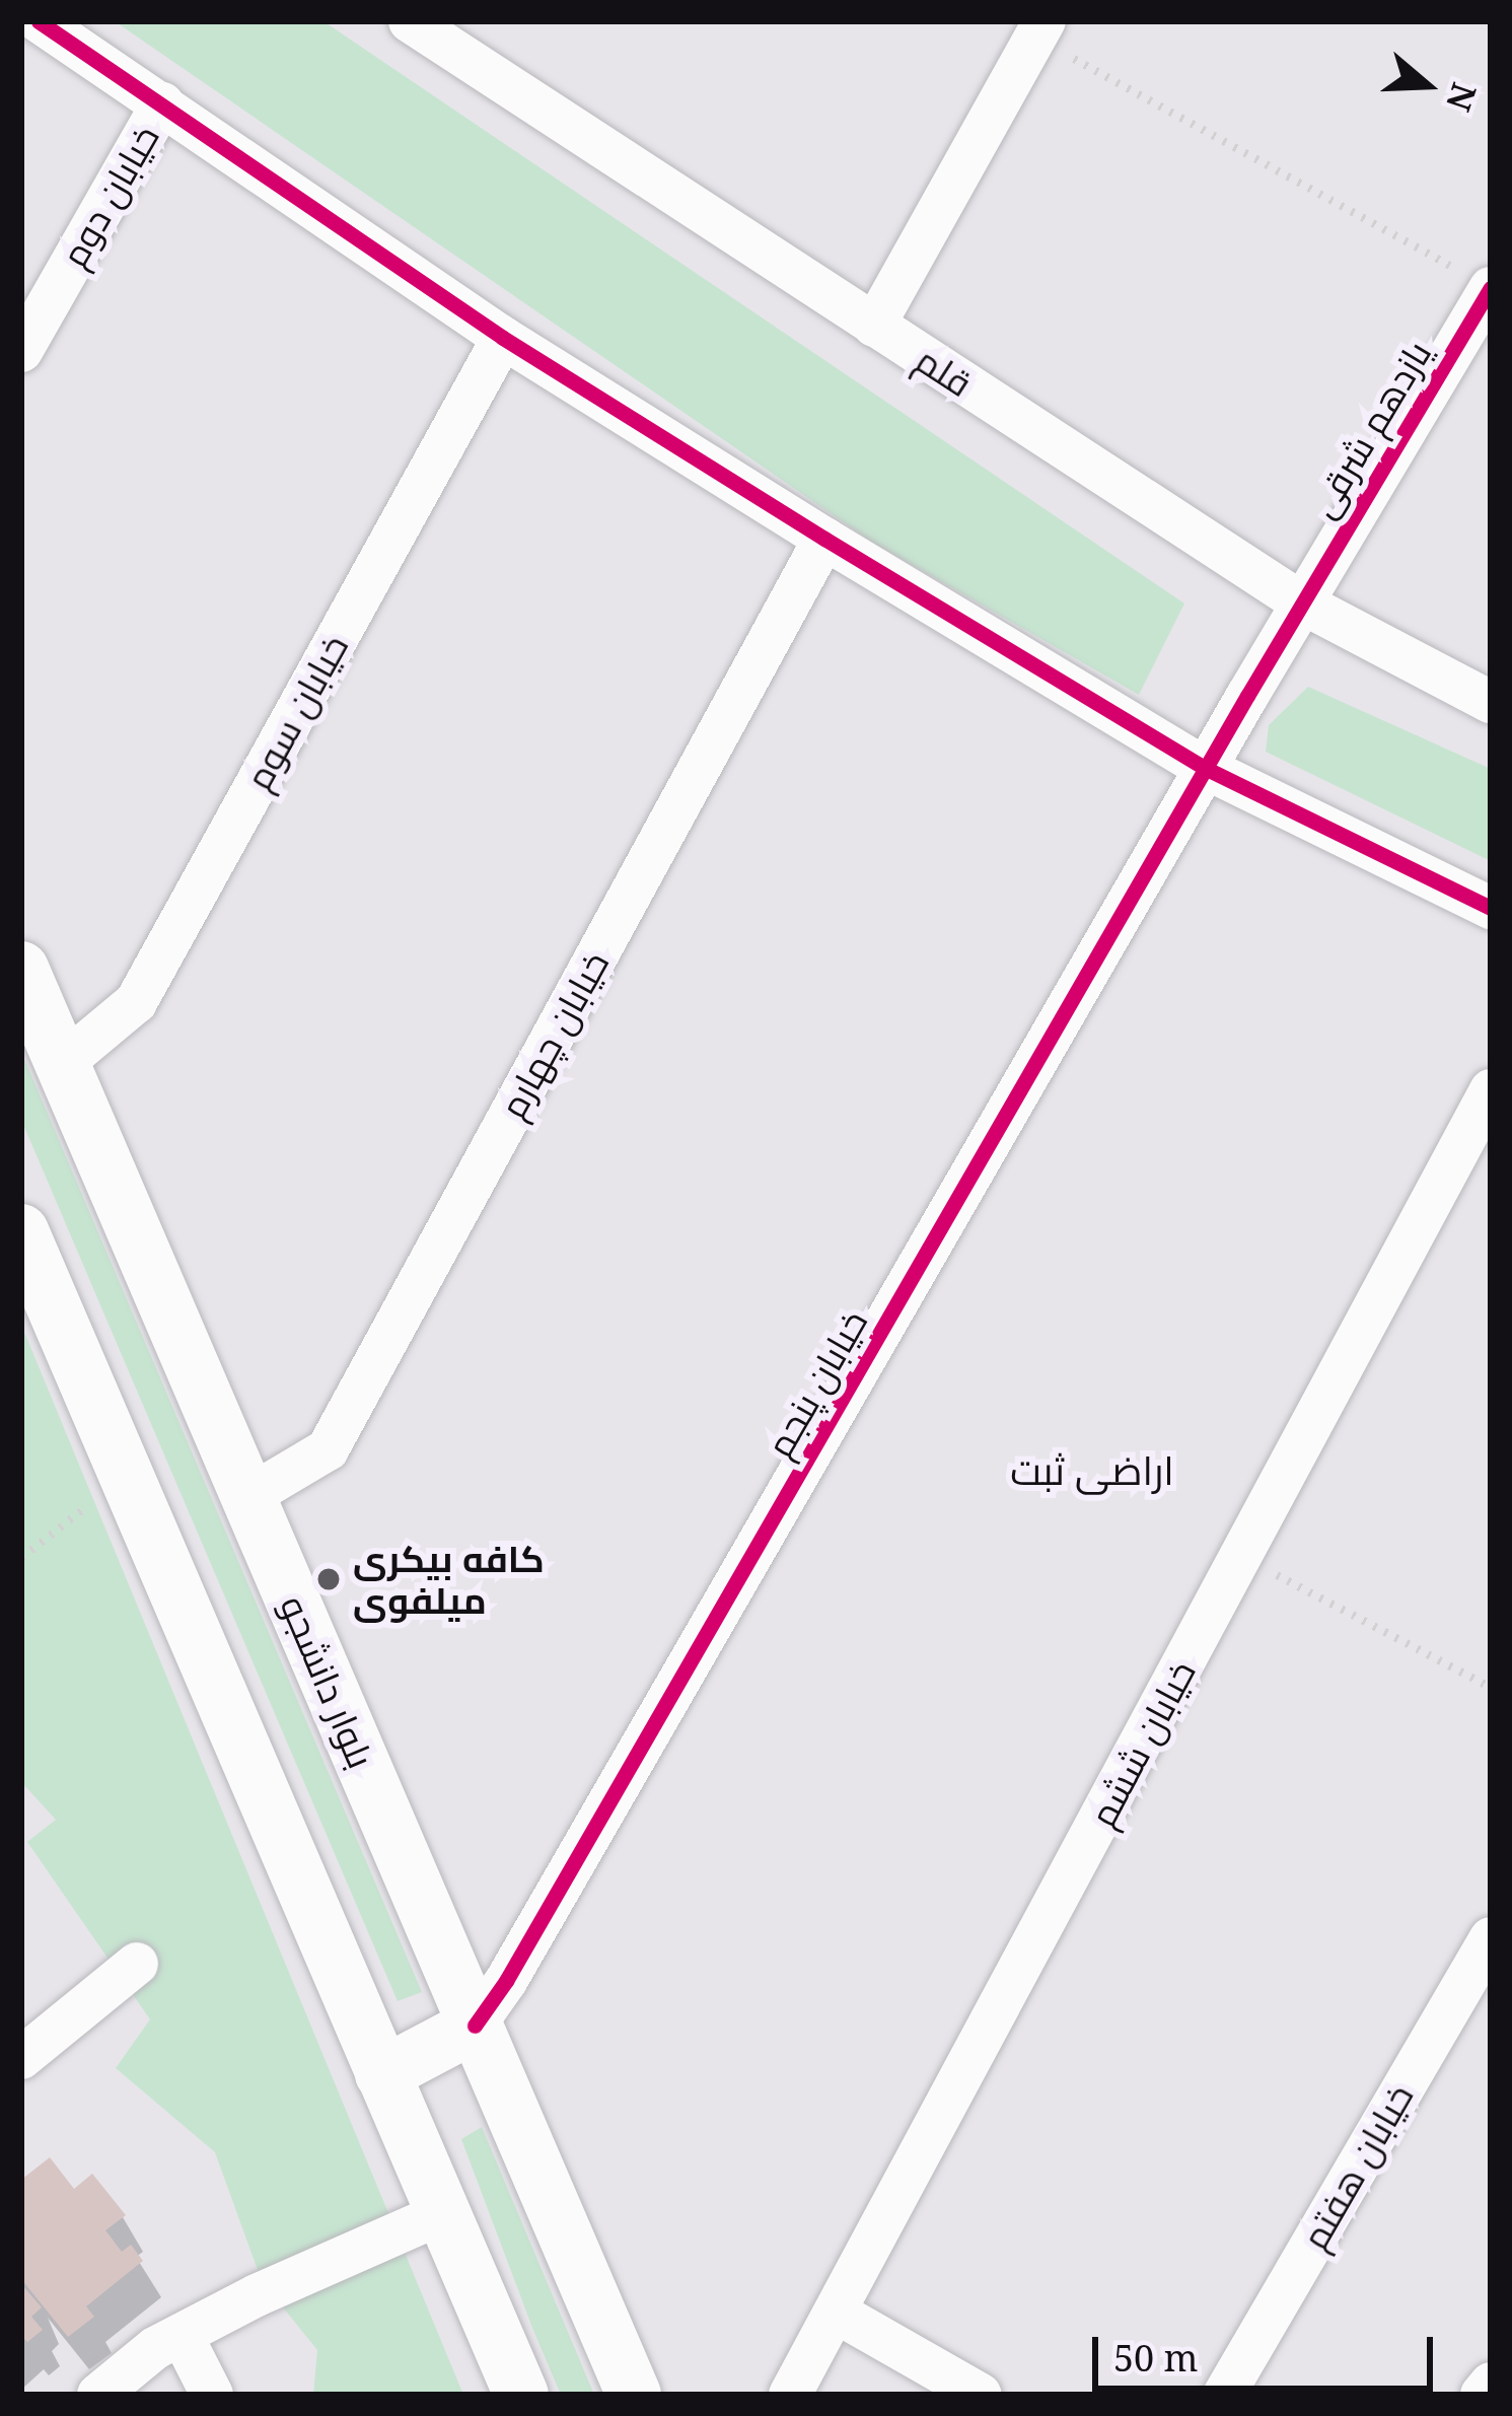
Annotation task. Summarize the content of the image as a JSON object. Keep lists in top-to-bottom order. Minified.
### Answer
{"streets":{"main road":["بلوار دانشجو"],"street":["خیابان دوم","قلم","یازدهم شرقی","خیابان سوم","خیابان چهارم","خیابان پنجم","خیابان ششم","خیابان هفتم"]},"crossings":[["قلم","یازدهم شرقی"],["یازدهم شرقی","خیابان پنجم"],["خیابان سوم","بلوار دانشجو"],["خیابان چهارم","بلوار دانشجو"],["خیابان پنجم","بلوار دانشجو"]],"districts":["اراضی ثبت"],"places":["کافه بیکری میلفوی"],"scale_bar":"50 m","north":"right"}
